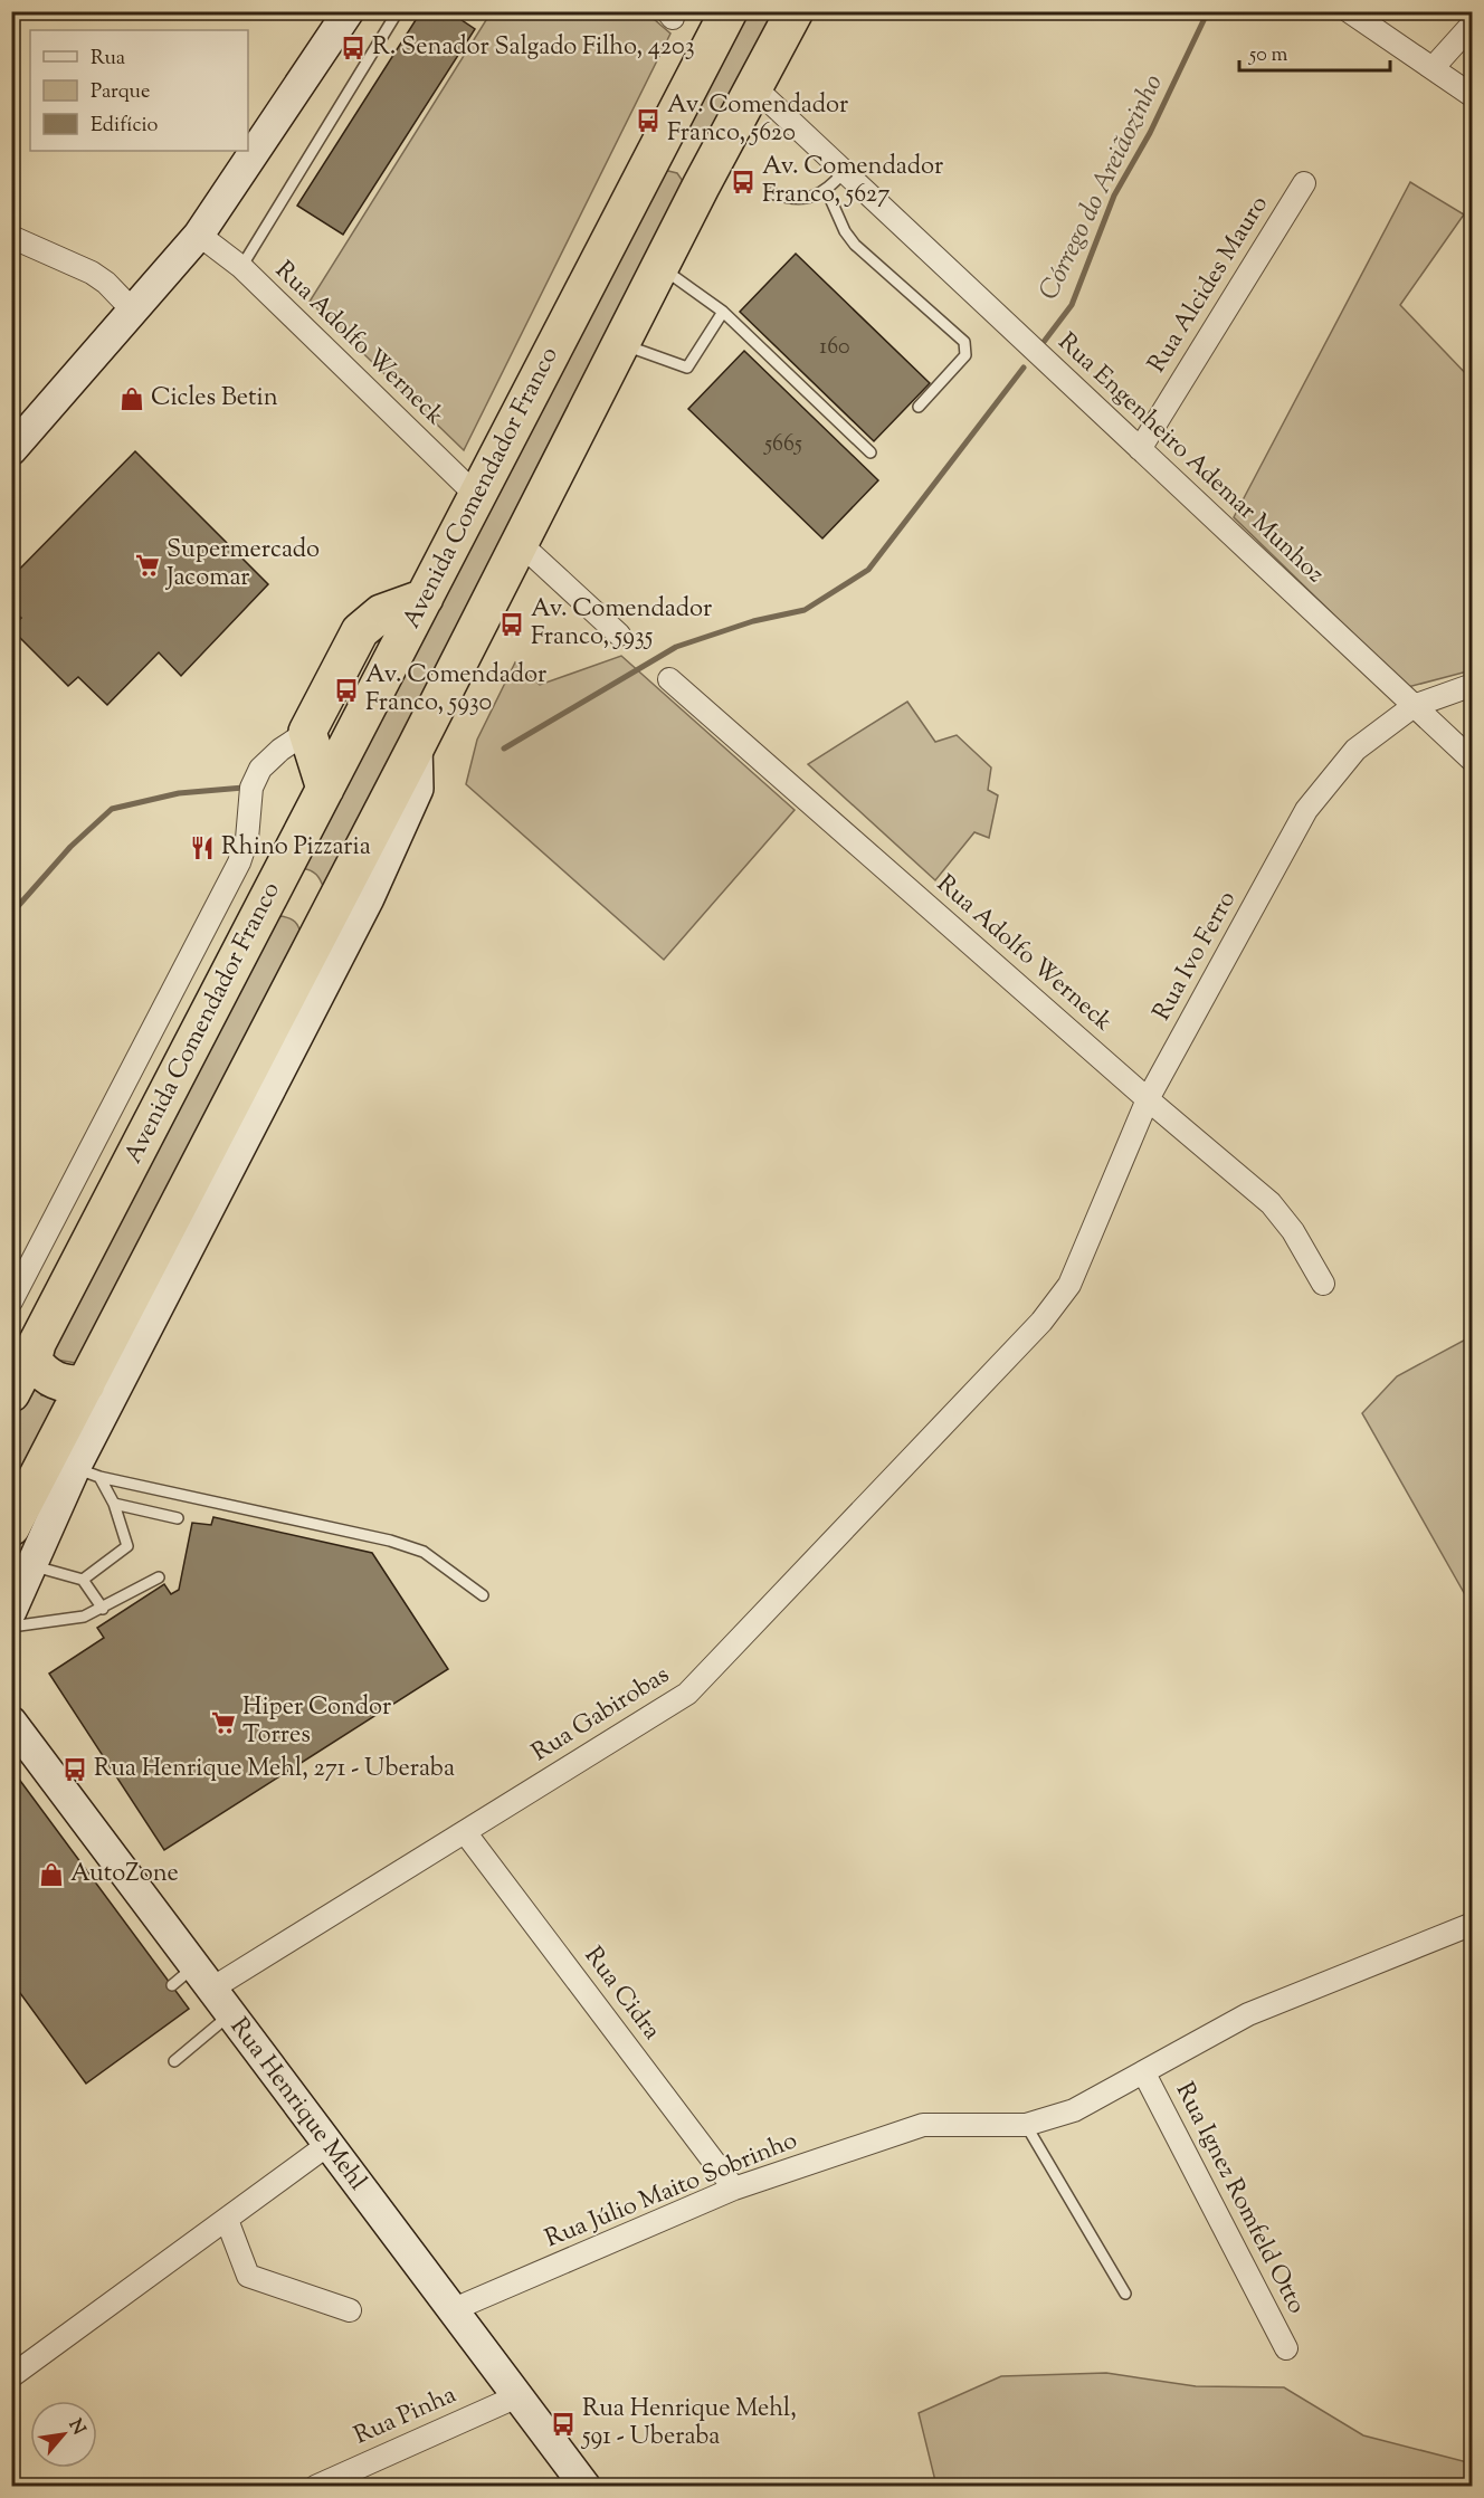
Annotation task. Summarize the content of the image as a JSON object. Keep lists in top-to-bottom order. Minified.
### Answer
{"streets":{"highway":["Avenida Comendador Franco"],"main road":["Rua Henrique Mehl"],"street":["Rua Alcides Mauro","Rua Adolfo Werneck","Rua Engenheiro Ademar Munhoz","Rua Ivo Ferro","Rua Gabirobas","Rua Cidra","Rua Júlio Maito Sobrinho","Rua Ignez Romfeld Otto","Rua Pinha"]},"crossings":[["Rua Alcides Mauro","Rua Engenheiro Ademar Munhoz"],["Rua Adolfo Werneck","Avenida Comendador Franco"],["Rua Adolfo Werneck","Rua Ivo Ferro"],["Rua Engenheiro Ademar Munhoz","Rua Ivo Ferro"],["Rua Ivo Ferro","Rua Gabirobas"],["Rua Gabirobas","Rua Cidra"],["Rua Gabirobas","Rua Henrique Mehl"],["Rua Cidra","Rua Júlio Maito Sobrinho"],["Rua Henrique Mehl","Rua Júlio Maito Sobrinho"],["Rua Henrique Mehl","Rua Pinha"],["Rua Júlio Maito Sobrinho","Rua Ignez Romfeld Otto"]],"water":["Córrego do Areiãozinho"],"places":{"bus stop":["R. Senador Salgado Filho, 4203","Av. Comendador Franco, 5620","Av. Comendador Franco, 5627","Av. Comendador Franco, 5935","Av. Comendador Franco, 5930","Rua Henrique Mehl, 271 - Uberaba","Rua Henrique Mehl, 591 - Uberaba"],"shop":["Cicles Betin","AutoZone"],"supermarket":["Supermercado Jacomar","Hiper Condor Torres"],"restaurant":["Rhino Pizzaria"]},"house_numbers":["160","5665"],"legend":["Rua","Parque","Edifício"],"scale_bar":"50 m","north":"top right"}
